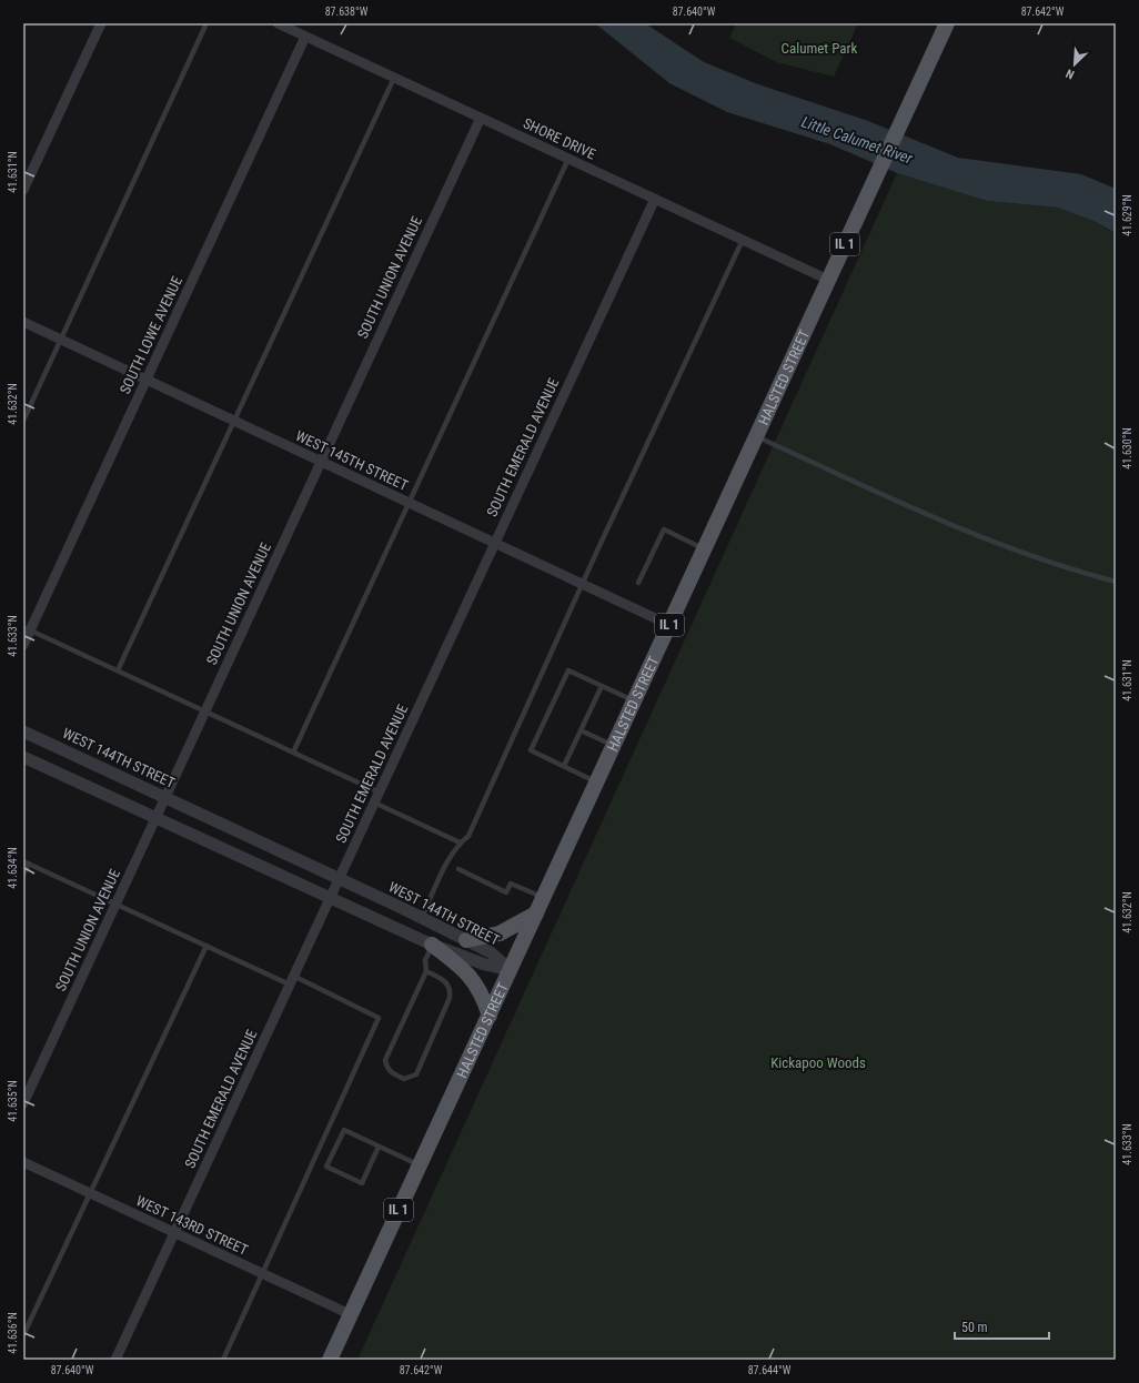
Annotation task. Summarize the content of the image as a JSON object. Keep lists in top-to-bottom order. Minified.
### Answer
{"streets":{"main road":["IL 1","HALSTED STREET"],"street":["SHORE DRIVE","SOUTH UNION AVENUE","SOUTH LOWE AVENUE","SOUTH EMERALD AVENUE","WEST 145TH STREET","WEST 144TH STREET","WEST 143RD STREET"]},"crossings":[["SHORE DRIVE","SOUTH UNION AVENUE"],["SHORE DRIVE","SOUTH LOWE AVENUE"],["SHORE DRIVE","HALSTED STREET"],["SHORE DRIVE","SOUTH EMERALD AVENUE"],["SOUTH UNION AVENUE","WEST 145TH STREET"],["SOUTH UNION AVENUE","WEST 144TH STREET"],["SOUTH LOWE AVENUE","WEST 145TH STREET"],["HALSTED STREET","WEST 145TH STREET"],["HALSTED STREET","WEST 144TH STREET"],["HALSTED STREET","WEST 143RD STREET"],["SOUTH EMERALD AVENUE","WEST 145TH STREET"],["SOUTH EMERALD AVENUE","WEST 144TH STREET"],["SOUTH EMERALD AVENUE","WEST 143RD STREET"]],"water":["Little Calumet River"],"parks":["Calumet Park","Kickapoo Woods"],"scale_bar":"50 m","north":"bottom left","coordinates":["87.638°W","87.640°W","87.642°W","41.631°N","41.629°N","41.632°N","41.630°N","41.633°N","41.634°N","41.635°N","41.636°N","87.644°W"]}
